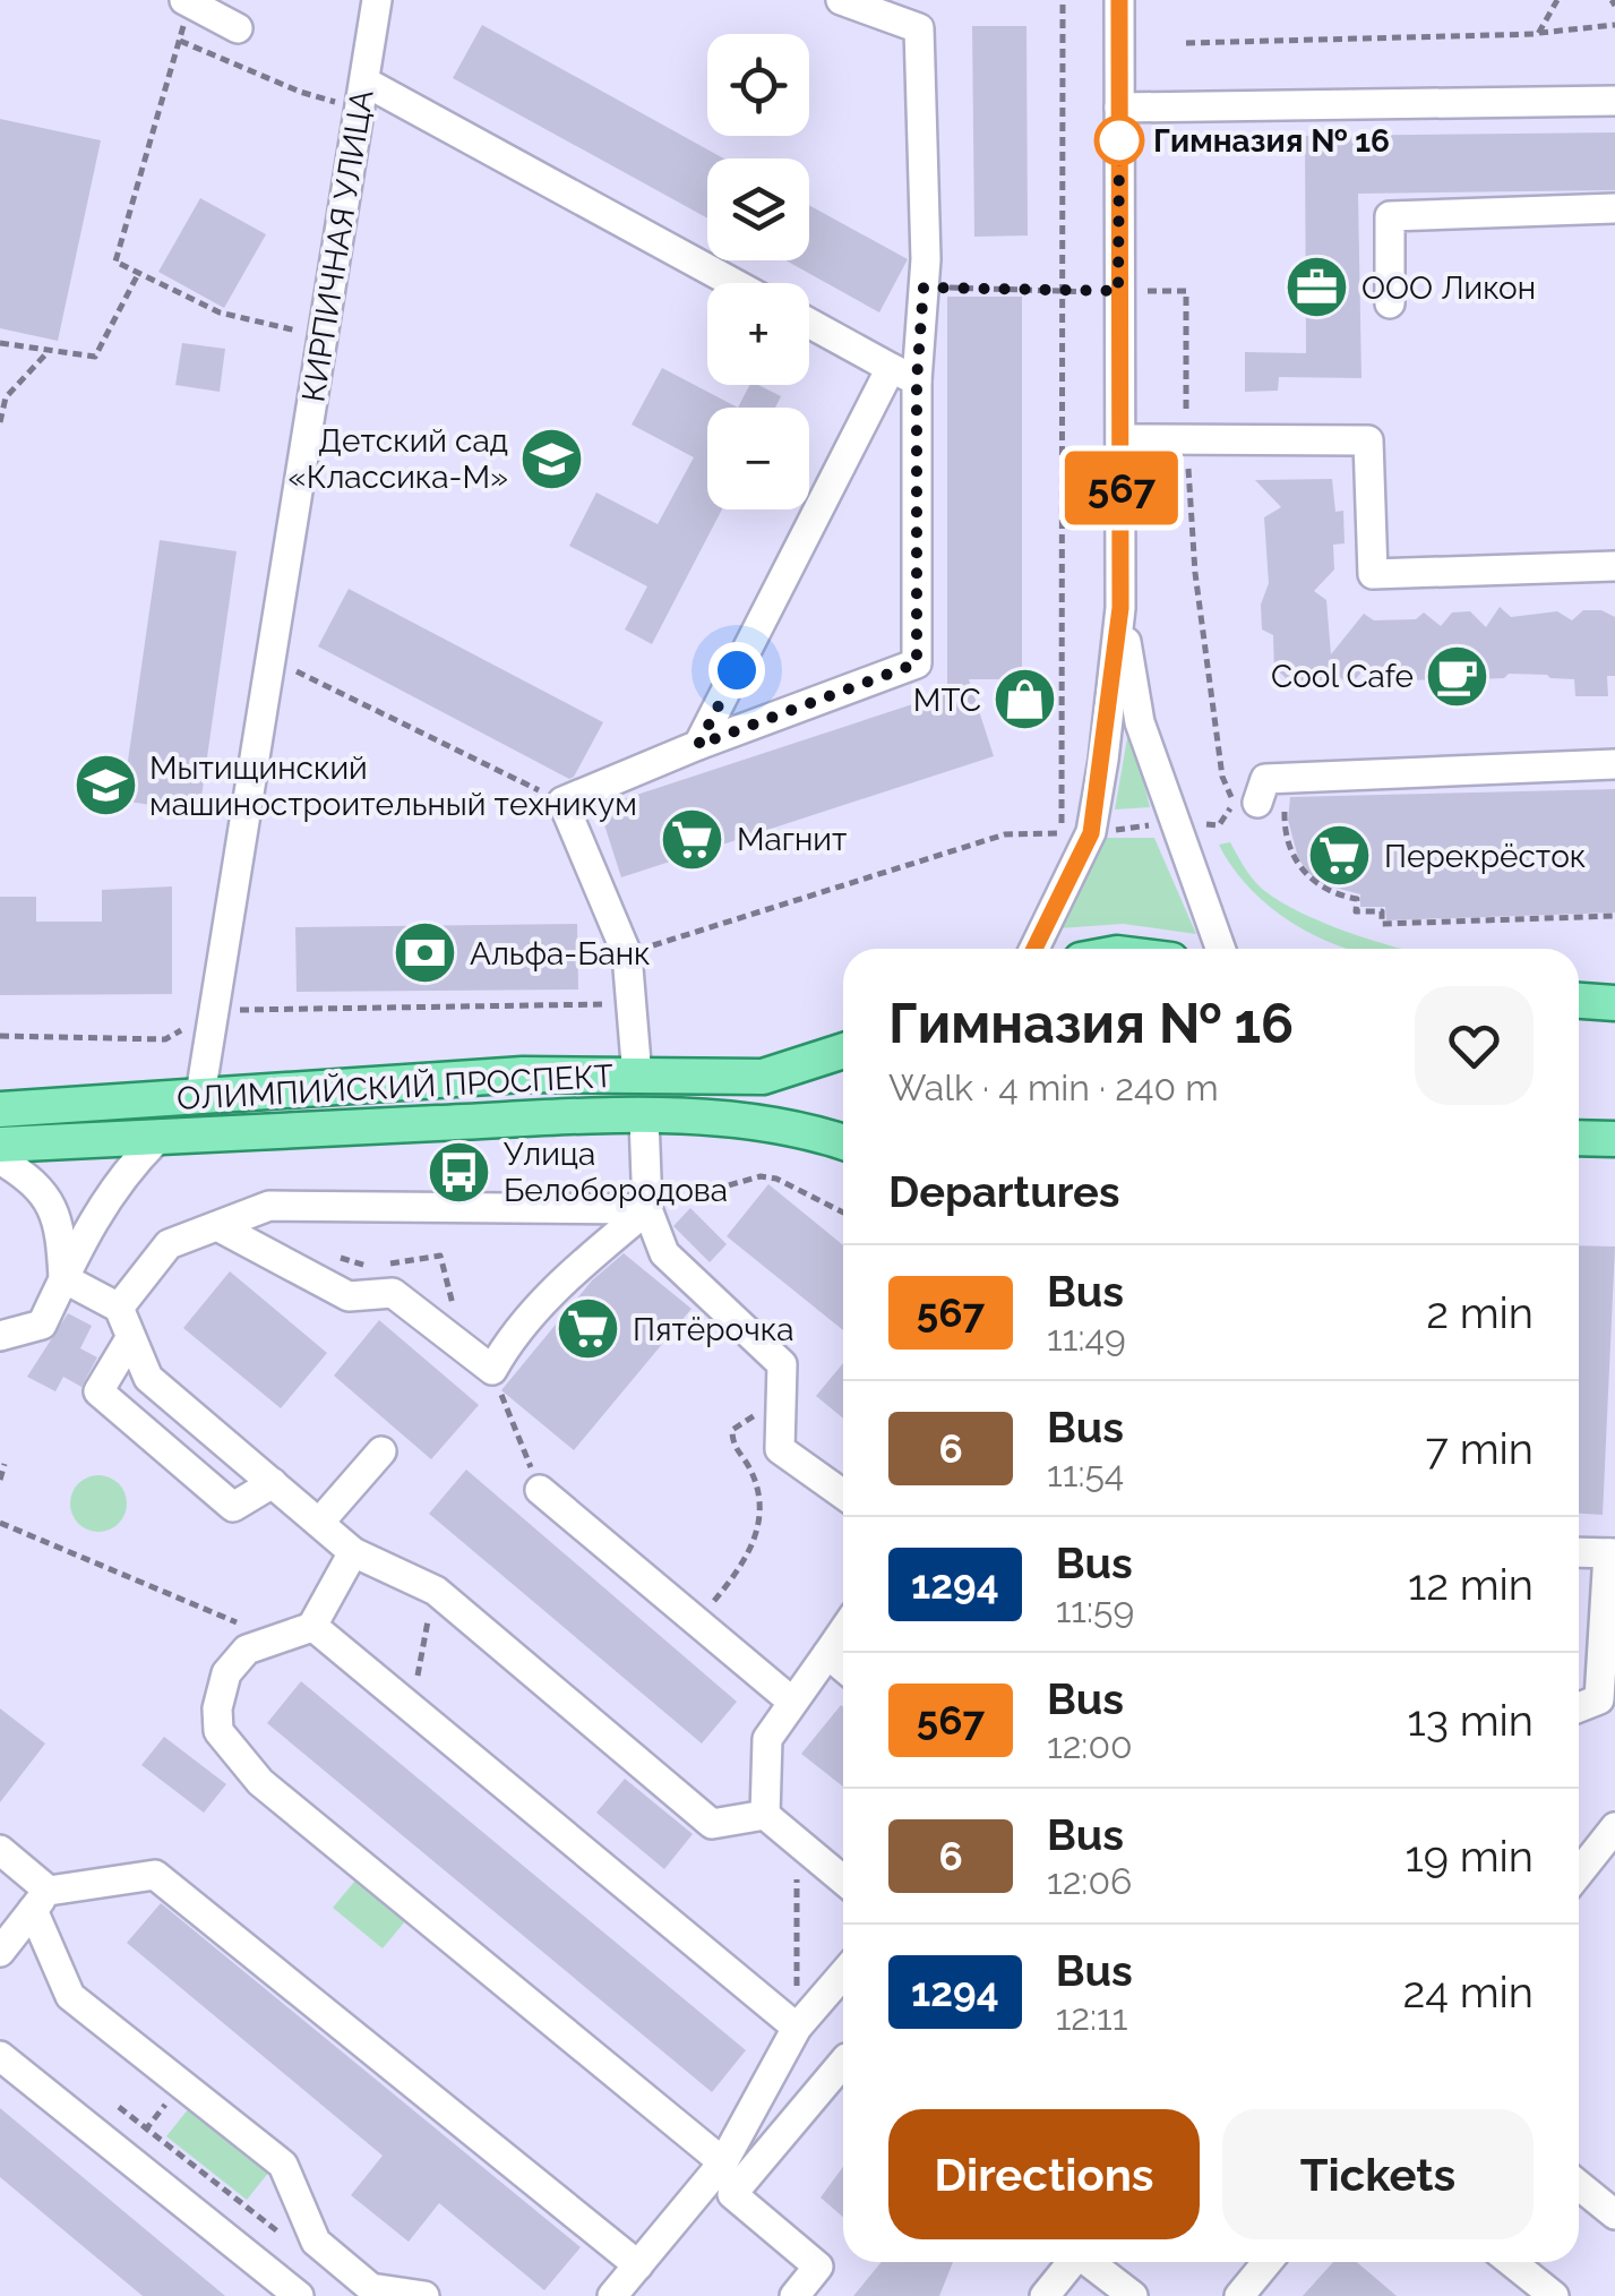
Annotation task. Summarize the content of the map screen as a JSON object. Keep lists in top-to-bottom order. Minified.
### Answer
{"streets":{"main road":["ОЛИМПИЙСКИЙ ПРОСПЕКТ"],"street":["КИРПИЧНАЯ УЛИЦА"]},"crossings":[["КИРПИЧНАЯ УЛИЦА","ОЛИМПИЙСКИЙ ПРОСПЕКТ"]],"places":{"other":["Гимназия № 16"],"office":["ООО Ликон"],"school or university":["Детский сад «Классика-М»","Мытищинский машиностроительный техникум"],"cafe":["Cool Cafe"],"shop":["МТС"],"supermarket":["Магнит","Перекрёсток","Пятёрочка"],"bank":["Альфа-Банк"],"bus stop":["Улица Белобородова"]},"lines":["bus line 567"],"page":{"on_map":"567","map_buttons":["+","−"],"heading":[["Гимназия № 16","Walk · 4 min · 240 m"],"Departures"],"list":[{"mark":"567","name":"Bus","note":"11:49","value":"2 min"},{"mark":"6","name":"Bus","note":"11:54","value":"7 min"},{"mark":"1294","name":"Bus","note":"11:59","value":"12 min"},{"mark":"567","name":"Bus","note":"12:00","value":"13 min"},{"mark":"6","name":"Bus","note":"12:06","value":"19 min"},{"mark":"1294","name":"Bus","note":"12:11","value":"24 min"}],"buttons":["Directions","Tickets"]}}
